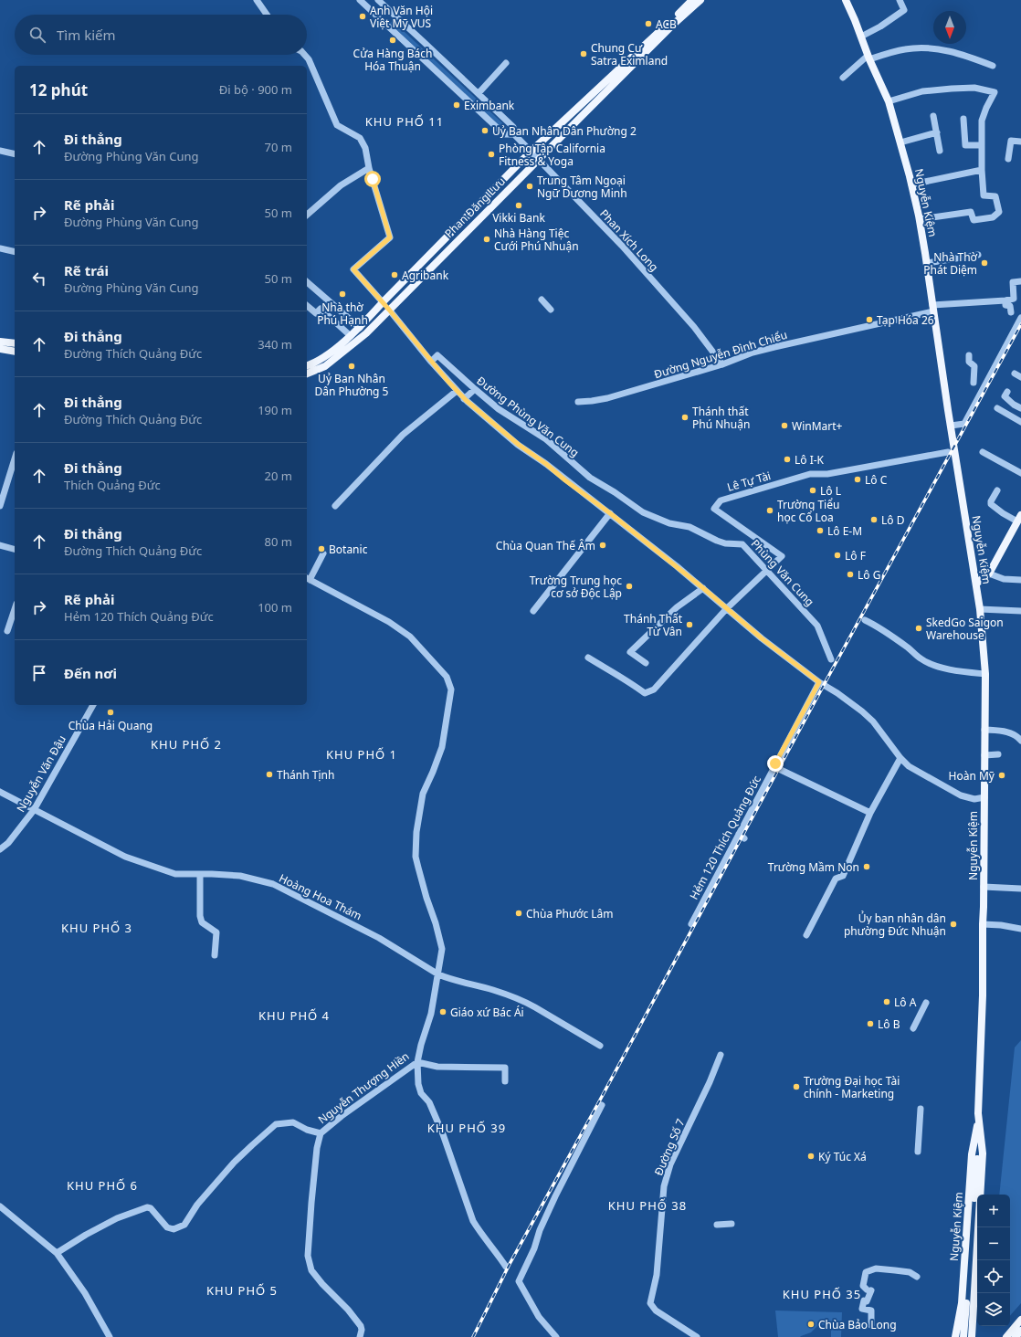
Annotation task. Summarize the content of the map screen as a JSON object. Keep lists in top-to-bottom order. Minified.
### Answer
{"streets":{"main road":["Nguyễn Kiệm","Phan Đăng Lưu"],"street":["Phan Xích Long","Đường Nguyễn Đình Chiểu","Đường Phùng Văn Cung","Lê Tự Tài","Phùng Văn Cung","Nguyễn Văn Đậu","Hẻm 120 Thích Quảng Đức","Hoàng Hoa Thám","Nguyễn Thượng Hiền","Đường Số 7"]},"crossings":[["Nguyễn Kiệm","Đường Nguyễn Đình Chiểu"],["Phan Đăng Lưu","Phan Xích Long"],["Phan Xích Long","Đường Nguyễn Đình Chiểu"],["Đường Phùng Văn Cung","Phùng Văn Cung"],["Lê Tự Tài","Phùng Văn Cung"],["Nguyễn Văn Đậu","Hoàng Hoa Thám"],["Hoàng Hoa Thám","Nguyễn Thượng Hiền"]],"districts":["KHU PHỐ 11","KHU PHỐ 2","KHU PHỐ 1","KHU PHỐ 3","KHU PHỐ 4","KHU PHỐ 39","KHU PHỐ 6","KHU PHỐ 38","KHU PHỐ 5","KHU PHỐ 35"],"places":["Anh Văn Hội Việt Mỹ VUS","ACB","Cửa Hàng Bách Hóa Thuận","Chung Cư Satra Eximland","Eximbank","Uỷ Ban Nhân Dân Phường 2","Phòng Tập California Fitness & Yoga","Trung Tâm Ngoại Ngữ Dương Minh","Vikki Bank","Nhà Hàng Tiệc Cưới Phú Nhuận","Nhà Thờ Phát Diệm","Agribank","Nhà thờ Phú Hạnh","Tạp Hóa 26","Uỷ Ban Nhân Dân Phường 5","Thánh thất Phú Nhuận","WinMart+","Lô I-K","Lô C","Lô L","Trường Tiểu học Cổ Loa","Lô D","Lô E-M","Chùa Quan Thế Âm","Botanic","Lô F","Lô G","Trường Trung học cơ sở Độc Lập","Thánh Thất Từ Vân","SkedGo Saigon Warehouse","Chùa Hải Quang","Thánh Tịnh","Hoàn Mỹ","Trường Mầm Non","Chùa Phước Lâm","Ủy ban nhân dân phường Đức Nhuận","Lô A","Giáo xứ Bác Ái","Lô B","Trường Đại học Tài chính - Marketing","Ký Túc Xá","Chùa Bảo Long"],"north":"bottom","page":{"search":"Tìm kiếm","heading":["12 phút","Đi bộ · 900 m"],"list":[["Đi thẳng","Đường Phùng Văn Cung","70 m"],["Rẽ phải","Đường Phùng Văn Cung","50 m"],["Rẽ trái","Đường Phùng Văn Cung","50 m"],["Đi thẳng","Đường Thích Quảng Đức","340 m"],["Đi thẳng","Đường Thích Quảng Đức","190 m"],["Đi thẳng","Thích Quảng Đức","20 m"],["Đi thẳng","Đường Thích Quảng Đức","80 m"],["Rẽ phải","Hẻm 120 Thích Quảng Đức","100 m"],"Đến nơi"],"map_buttons":["+","−"]}}
